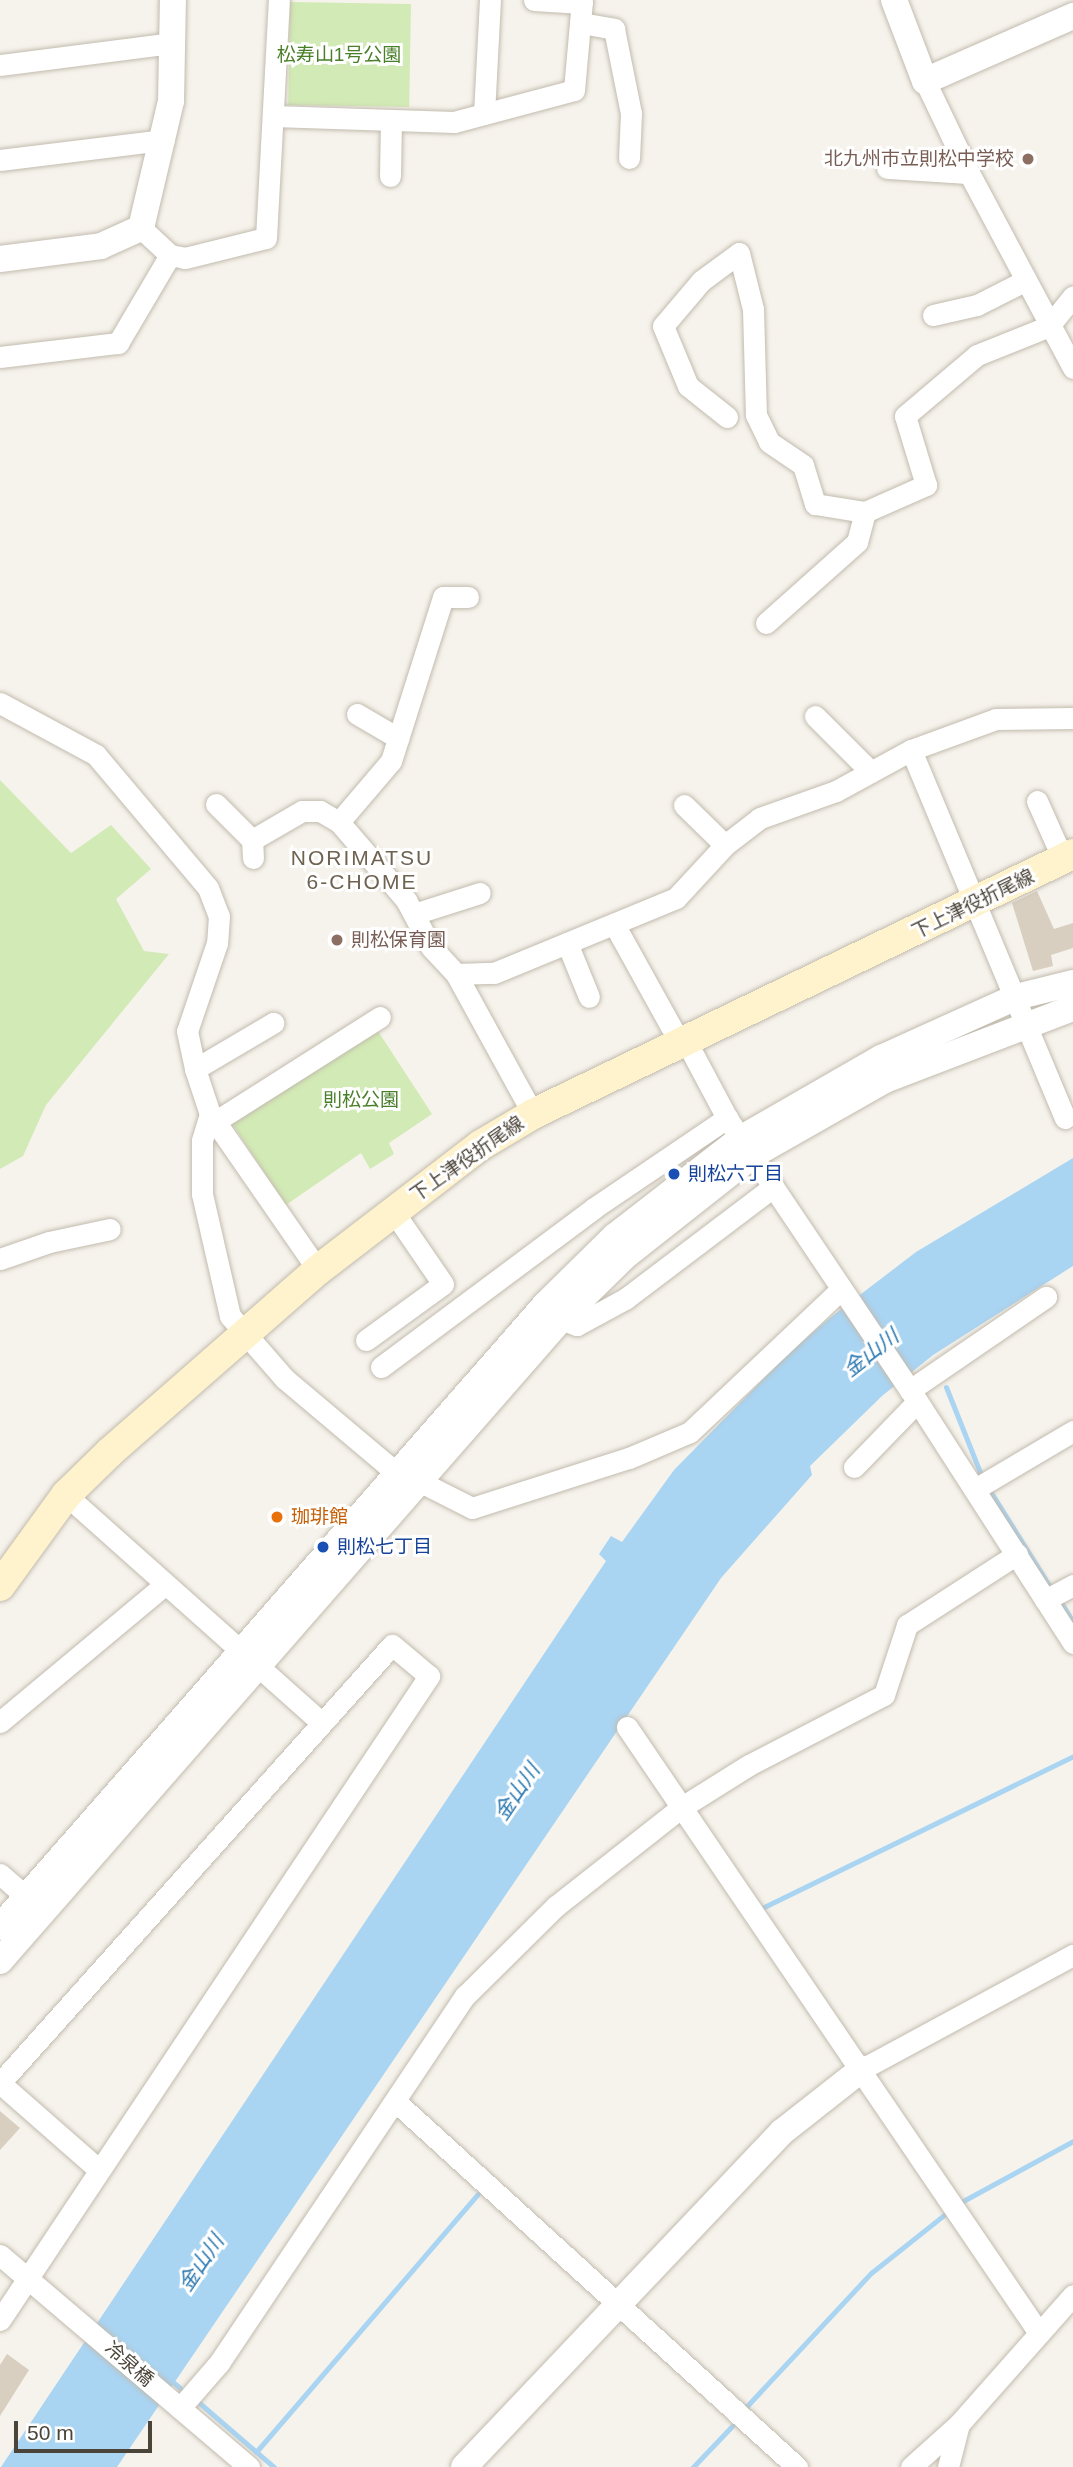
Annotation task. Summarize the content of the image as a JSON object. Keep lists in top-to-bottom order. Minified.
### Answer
{"streets":{"main road":["下上津役折尾線"],"street":["冷泉橋"]},"districts":["NORIMATSU 6-CHOME"],"water":["金山川"],"parks":["松寿山1号公園","則松公園"],"places":["北九州市立則松中学校","則松保育園","則松六丁目","珈琲館","則松七丁目"],"scale_bar":"50 m"}
